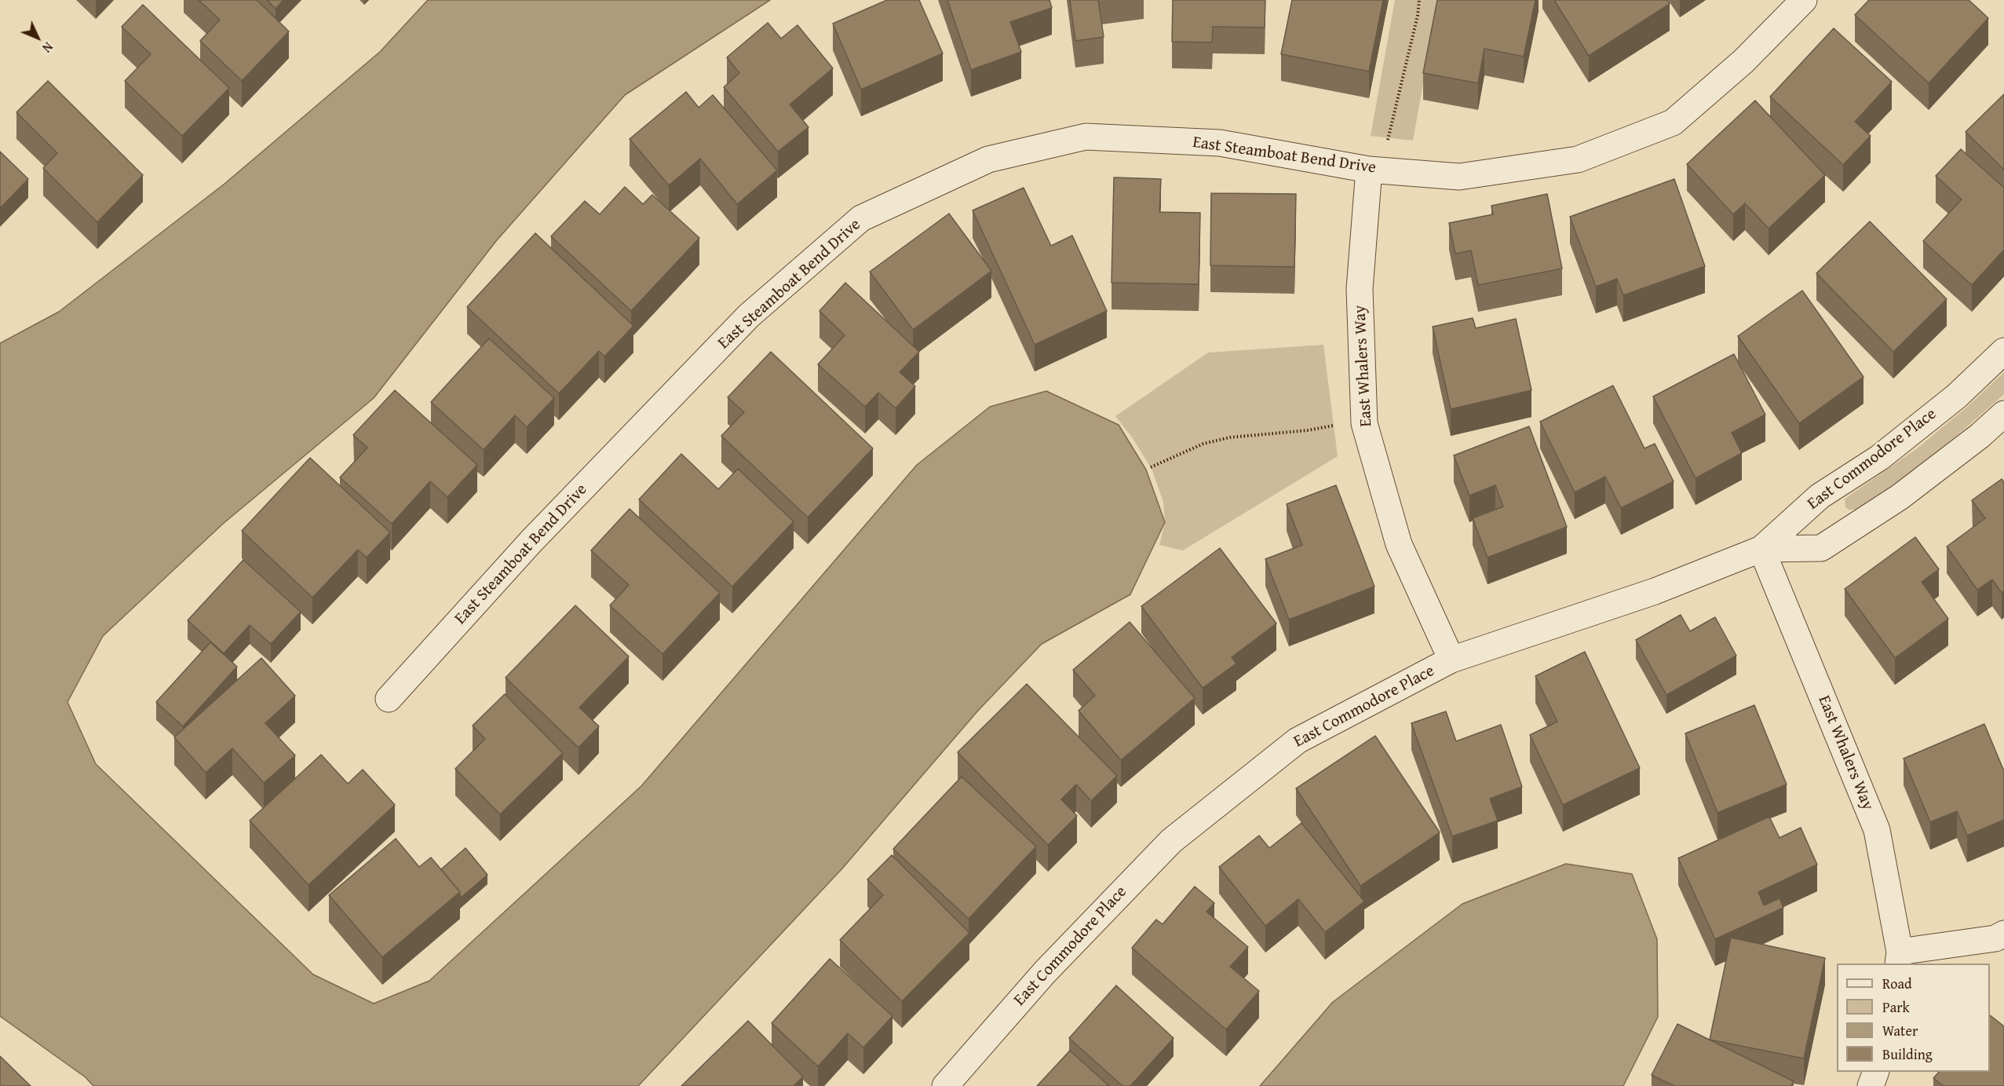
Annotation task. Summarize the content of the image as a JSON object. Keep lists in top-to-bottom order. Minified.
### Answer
{"streets":{"street":["East Steamboat Bend Drive","East Whalers Way","East Commodore Place"]},"crossings":[["East Steamboat Bend Drive","East Whalers Way"],["East Whalers Way","East Commodore Place"]],"legend":["Road","Park","Water","Building"],"north":"bottom right"}
